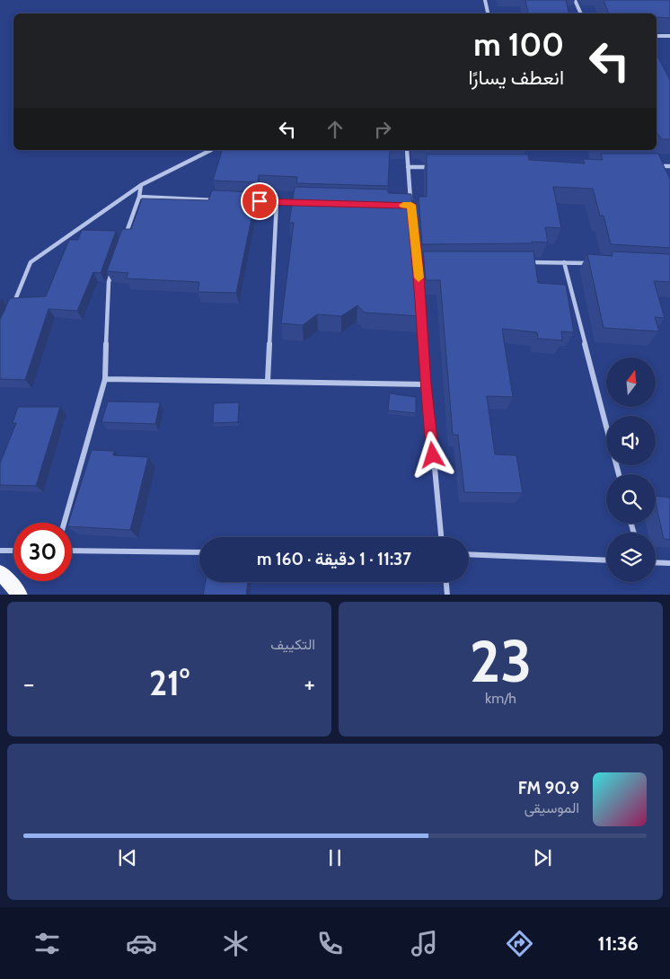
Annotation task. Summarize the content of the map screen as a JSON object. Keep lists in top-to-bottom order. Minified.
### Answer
{"north":"top","page":{"turn":["100 m","انعطف يسارًا"],"limit":"30","trip":"11:37 · 1 دقيقة · 160 m","tile":[["23","km/h"],"التكييف"],"heat":["−","21°","+"],"song":["90.9 FM","الموسيقى"],"tabs":"11:36"}}
